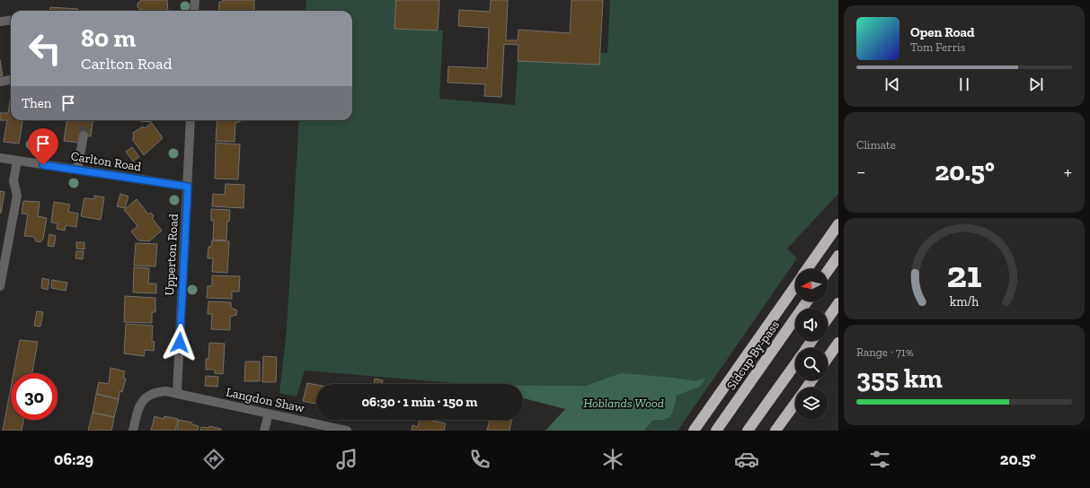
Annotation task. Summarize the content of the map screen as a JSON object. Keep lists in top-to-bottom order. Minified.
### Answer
{"streets":{"highway":["Sidcup By-pass"],"street":["Carlton Road","Upperton Road","Langdon Shaw"]},"crossings":[["Carlton Road","Upperton Road"],["Upperton Road","Langdon Shaw"]],"parks":["Hoblands Wood"],"north":"left","page":{"turn":["80 m","Carlton Road"],"song":["Open Road","Tom Ferris"],"then":"Then","tile":["Climate",["Range · 71%","355 km"]],"heat":["−","20.5°","+"],"limit":"30","trip":"06:30 · 1 min · 150 m","tabs":["06:29","20.5°"],"gauge":["21","km/h"]}}
